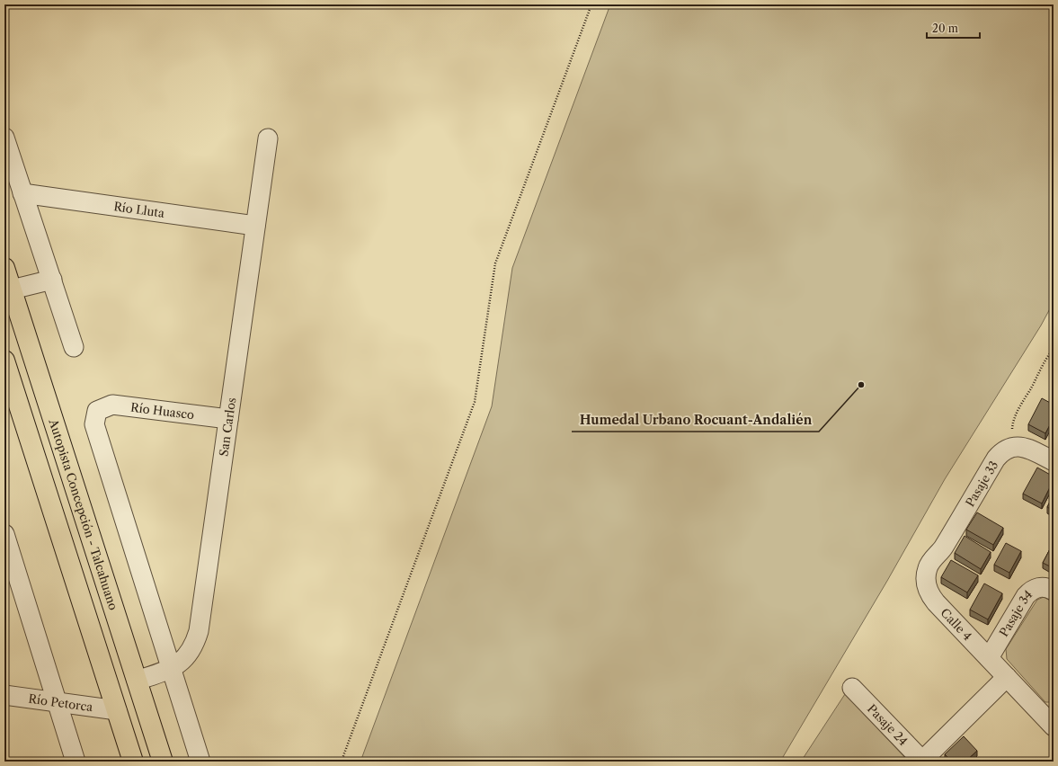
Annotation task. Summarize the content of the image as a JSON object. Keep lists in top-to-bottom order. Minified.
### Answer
{"streets":{"main road":["Autopista Concepción - Talcahuano"],"street":["Río Lluta","Río Huasco","San Carlos","Pasaje 33","Pasaje 34","Calle 4","Río Petorca","Pasaje 24"]},"crossings":[["Río Lluta","San Carlos"],["Río Huasco","San Carlos"],["San Carlos","Autopista Concepción - Talcahuano"],["Pasaje 33","Calle 4"],["Pasaje 34","Calle 4"]],"places":["Humedal Urbano Rocuant-Andalién"],"scale_bar":"20 m"}
